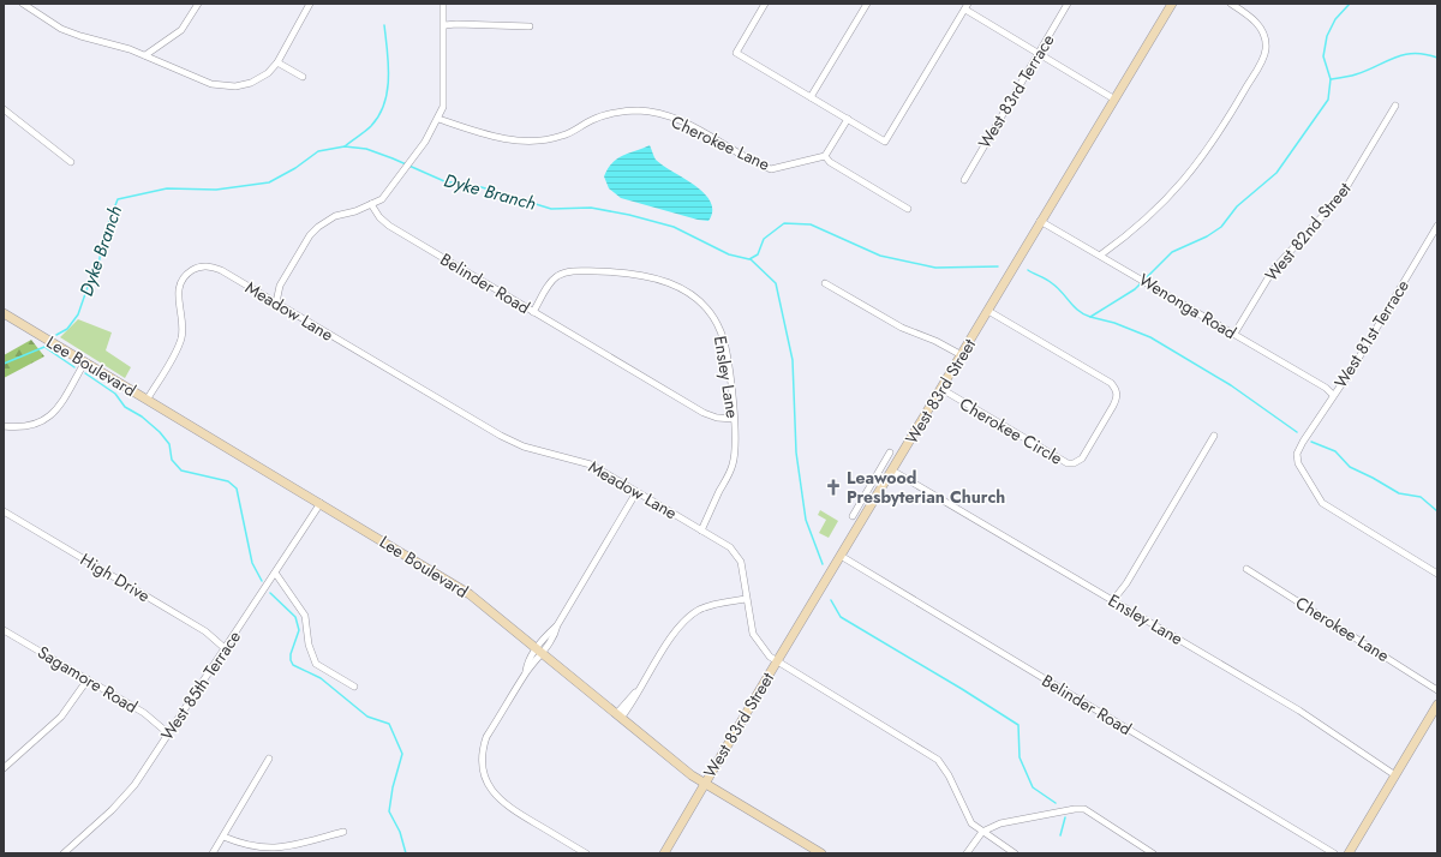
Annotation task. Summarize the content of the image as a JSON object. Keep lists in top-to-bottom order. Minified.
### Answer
{"streets":{"street":["West 83rd Terrace","Cherokee Lane","West 82nd Street","Belinder Road","Wenonga Road","Meadow Lane","West 81st Terrace","Lee Boulevard","Ensley Lane","West 83rd Street","Cherokee Circle","High Drive","Sagamore Road","West 85th Terrace"]},"crossings":[["West 82nd Street","Wenonga Road"],["Belinder Road","Ensley Lane"],["Belinder Road","West 83rd Street"],["Wenonga Road","West 81st Terrace"],["Wenonga Road","West 83rd Street"],["Meadow Lane","Lee Boulevard"],["Meadow Lane","Ensley Lane"],["Meadow Lane","West 83rd Street"],["Lee Boulevard","West 83rd Street"],["Lee Boulevard","West 85th Terrace"],["Ensley Lane","West 83rd Street"],["West 83rd Street","Cherokee Circle"],["High Drive","West 85th Terrace"],["Sagamore Road","West 85th Terrace"]],"water":["Dyke Branch"],"places":{"church":["Leawood Presbyterian Church"]}}
